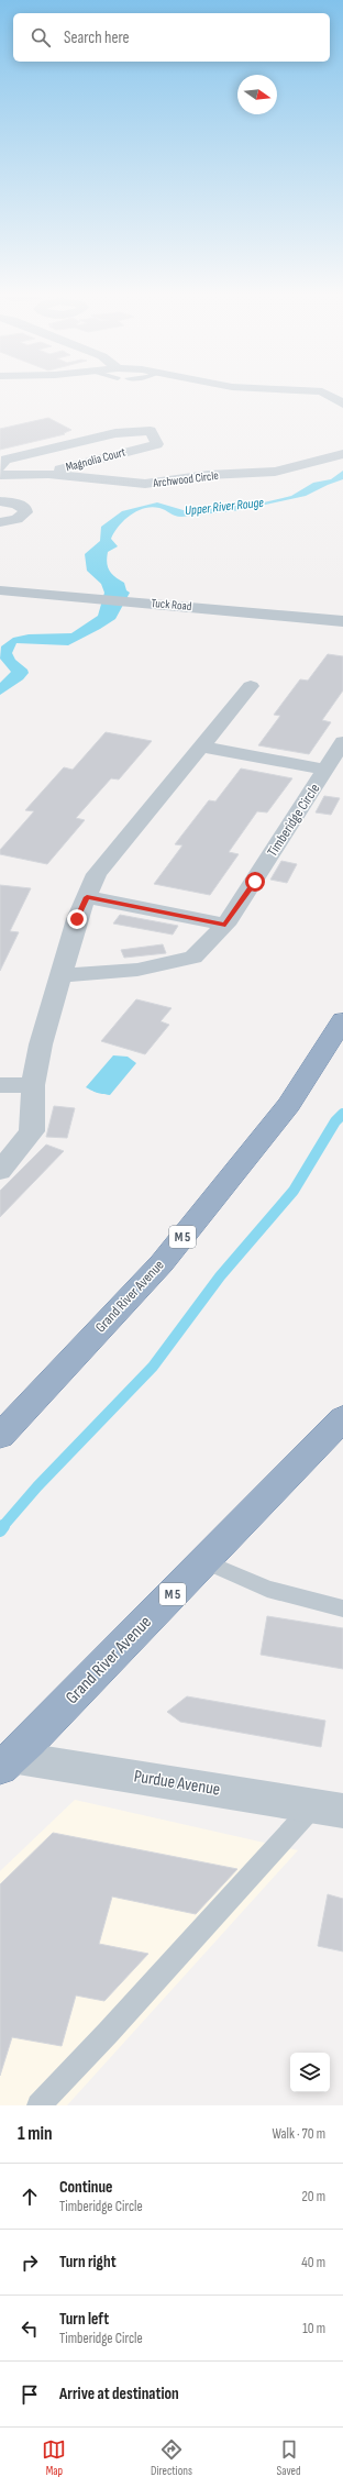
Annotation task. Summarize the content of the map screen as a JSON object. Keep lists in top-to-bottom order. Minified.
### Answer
{"streets":{"highway":["M 5","Grand River Avenue"],"street":["Magnolia Court","Archwood Circle","Tuck Road","Timberidge Circle","Purdue Avenue"]},"crossings":[["Magnolia Court","Archwood Circle"],["Grand River Avenue","Purdue Avenue"]],"water":["Upper River Rouge"],"north":"right","page":{"search":"Search here","heading":["1 min","Walk · 70 m"],"list":[["Continue","Timberidge Circle","20 m"],["Turn right","40 m"],["Turn left","Timberidge Circle","10 m"],"Arrive at destination"],"nav":["Map","Directions","Saved"]}}
